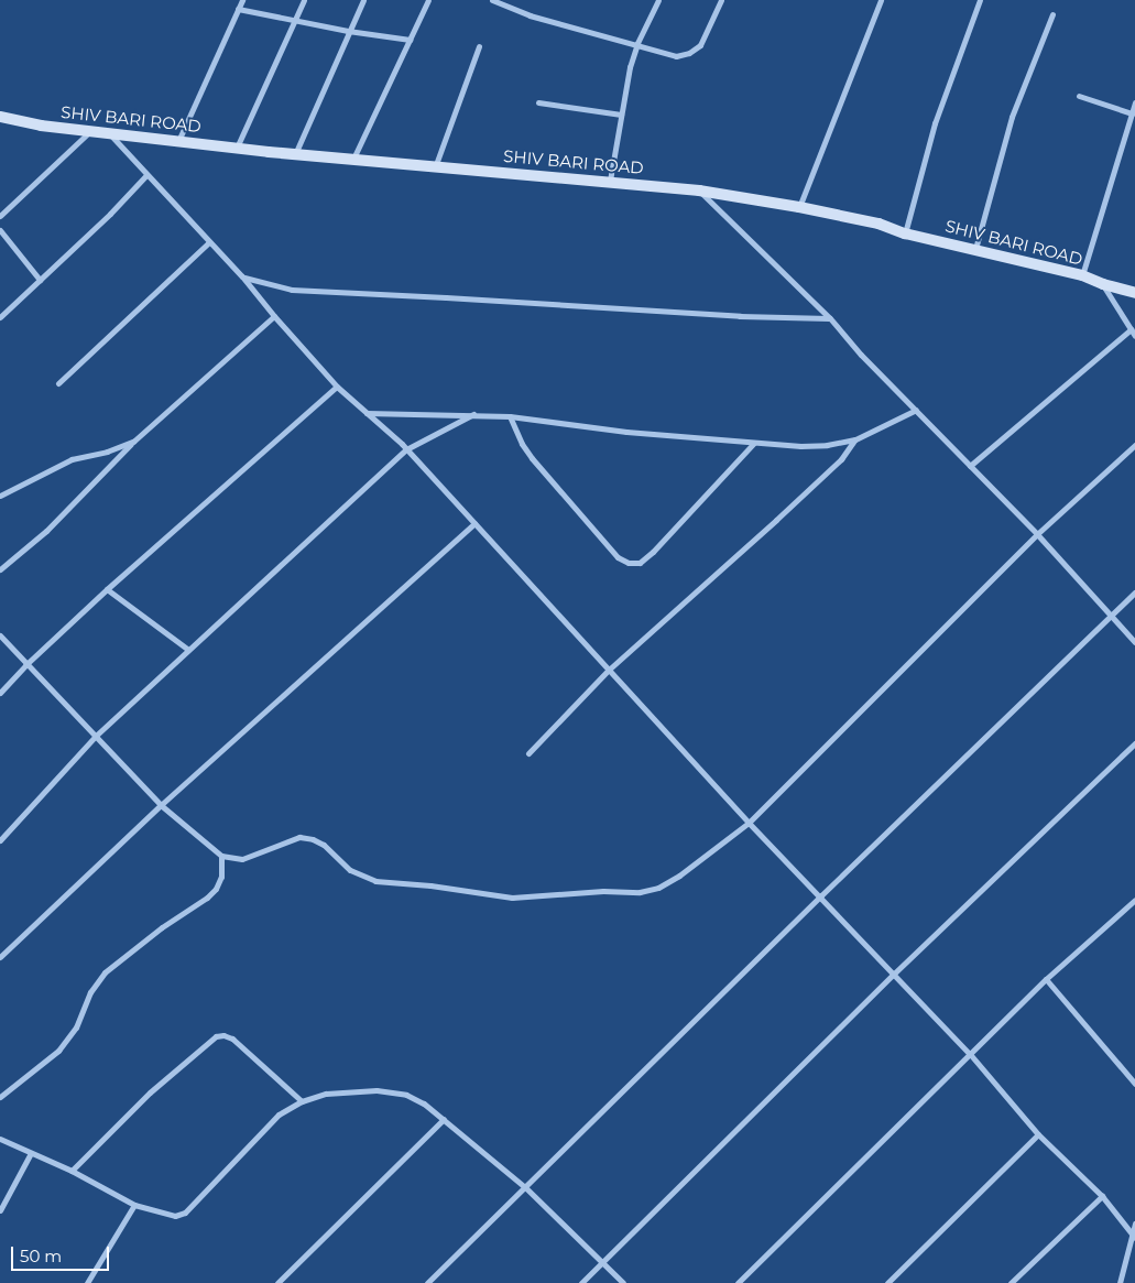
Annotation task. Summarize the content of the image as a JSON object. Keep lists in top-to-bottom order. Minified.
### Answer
{"streets":{"street":["SHIV BARI ROAD"]},"scale_bar":"50 m"}
